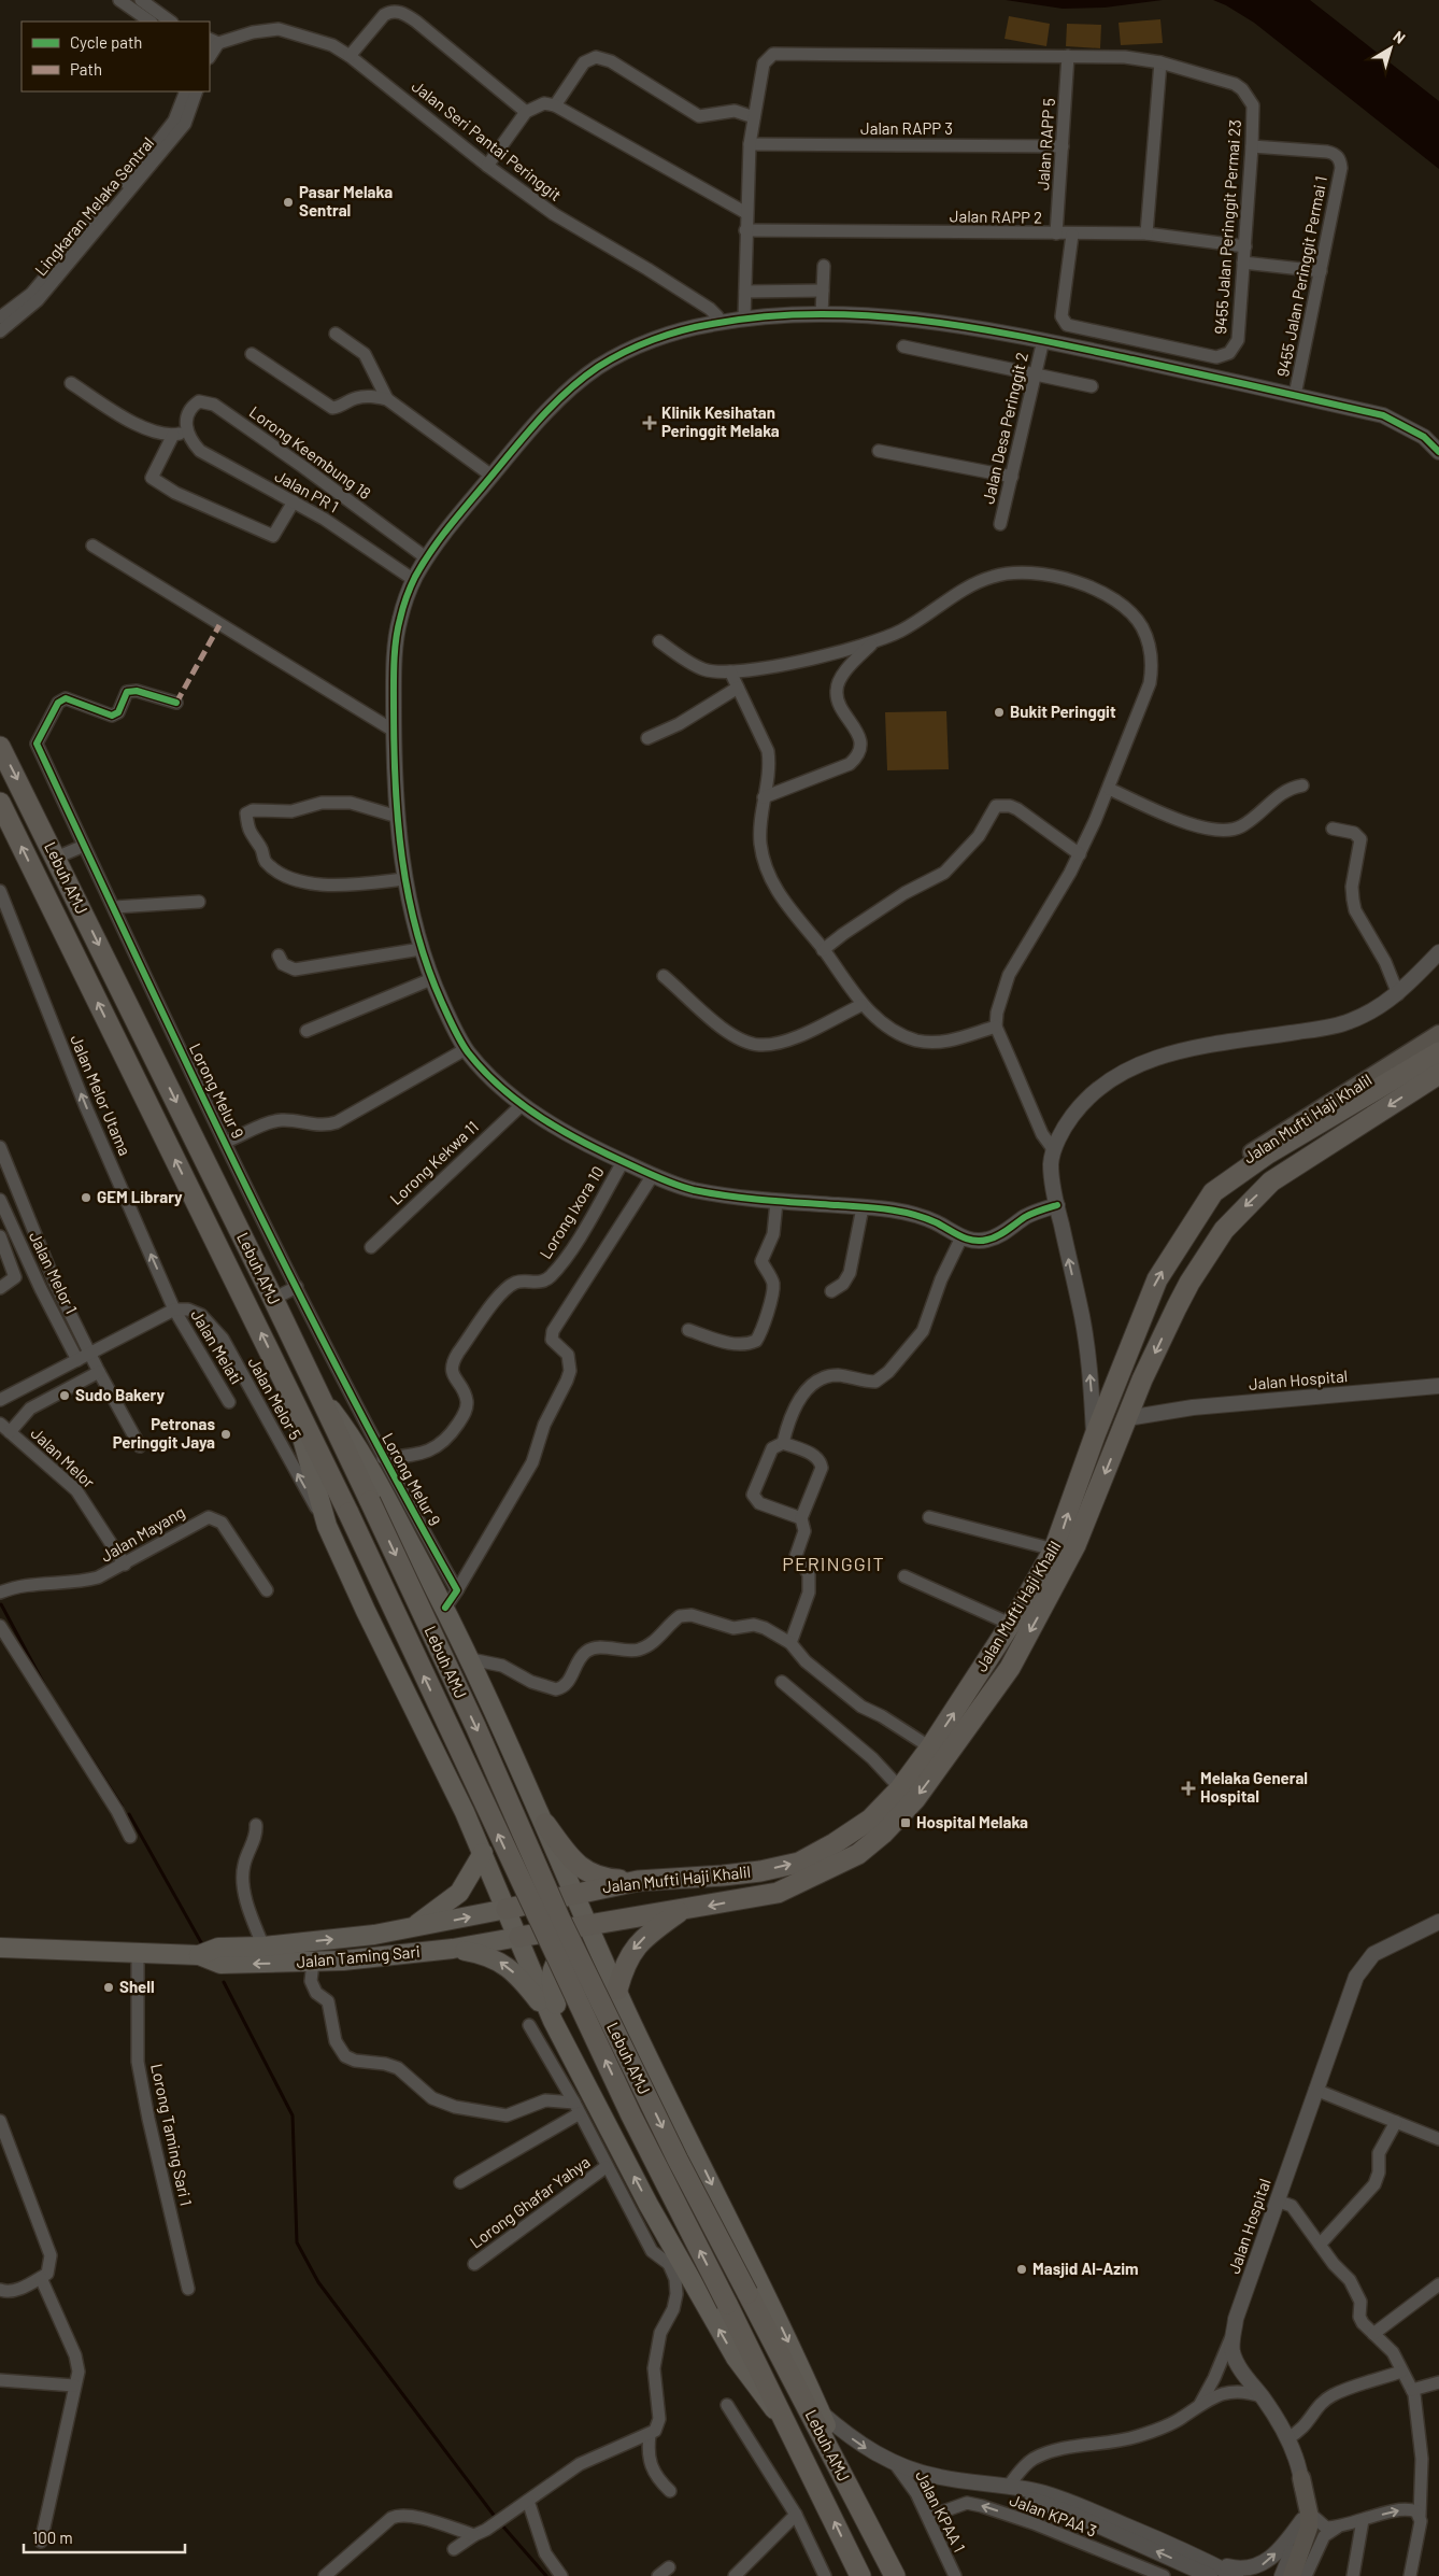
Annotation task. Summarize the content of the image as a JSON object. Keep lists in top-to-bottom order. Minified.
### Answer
{"streets":{"highway":["Lebuh AMJ","Jalan Mufti Haji Khalil"],"main road":["Jalan Taming Sari"],"street":["Jalan RAPP 3","Jalan Seri Pantai Peringgit","Jalan RAPP 5","Lingkaran Melaka Sentral","Jalan RAPP 2","9455 Jalan Peringgit Permai 23","9455 Jalan Peringgit Permai 1","Jalan Desa Peringgit 2","Lorong Keembung 18","Jalan PR 1","Lorong Melur 9","Jalan Melor Utama","Lorong Kekwa 11","Lorong Ixora 10","Jalan Melor 1","Jalan Melati","Jalan Hospital","Jalan Melor 5","Jalan Melor","Jalan Mayang","Lorong Taming Sari 1","Lorong Ghafar Yahya","Jalan KPAA 1","Jalan KPAA 3"]},"crossings":[["Jalan RAPP 3","Jalan RAPP 5"],["Jalan RAPP 3","9455 Jalan Peringgit Permai 23"],["Jalan RAPP 5","Jalan RAPP 2"],["Jalan RAPP 5","9455 Jalan Peringgit Permai 23"],["Jalan RAPP 2","9455 Jalan Peringgit Permai 23"],["9455 Jalan Peringgit Permai 23","9455 Jalan Peringgit Permai 1"],["Lorong Keembung 18","Jalan PR 1"],["Lorong Melur 9","Lorong Ixora 10"],["Jalan Melor Utama","Jalan Melati"],["Jalan Melor Utama","Jalan Melor 5"],["Jalan Mufti Haji Khalil","Jalan Hospital"],["Jalan Mufti Haji Khalil","Jalan Taming Sari"],["Jalan Melati","Jalan Melor 5"],["Jalan Melor","Jalan Mayang"],["Jalan Taming Sari","Lorong Taming Sari 1"],["Jalan KPAA 1","Jalan KPAA 3"]],"one_way":["Jalan Melor 5"],"districts":["PERINGGIT"],"places":{"other":["Pasar Melaka Sentral","Bukit Peringgit","GEM Library","Sudo Bakery","Petronas Peringgit Jaya","Shell","Masjid Al-Azim"],"health":["Klinik Kesihatan Peringgit Melaka","Melaka General Hospital"],"transit":["Hospital Melaka"]},"legend":["Cycle path","Path"],"scale_bar":"100 m","north":"top right"}
